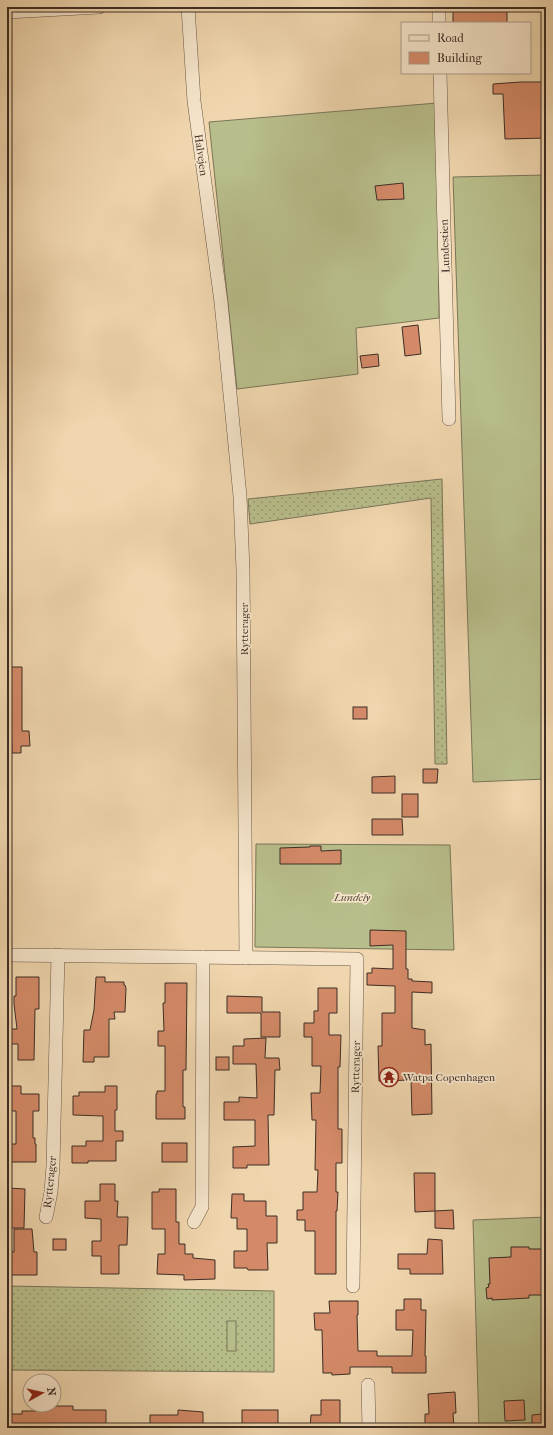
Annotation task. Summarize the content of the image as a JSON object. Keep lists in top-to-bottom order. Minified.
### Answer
{"streets":{"street":["Halvejen","Lundestien","Rytterager"]},"crossings":[["Halvejen","Rytterager"]],"parks":["Lundely"],"places":{"temple":["Watpa Copenhagen"]},"legend":["Road","Building"],"north":"right"}
